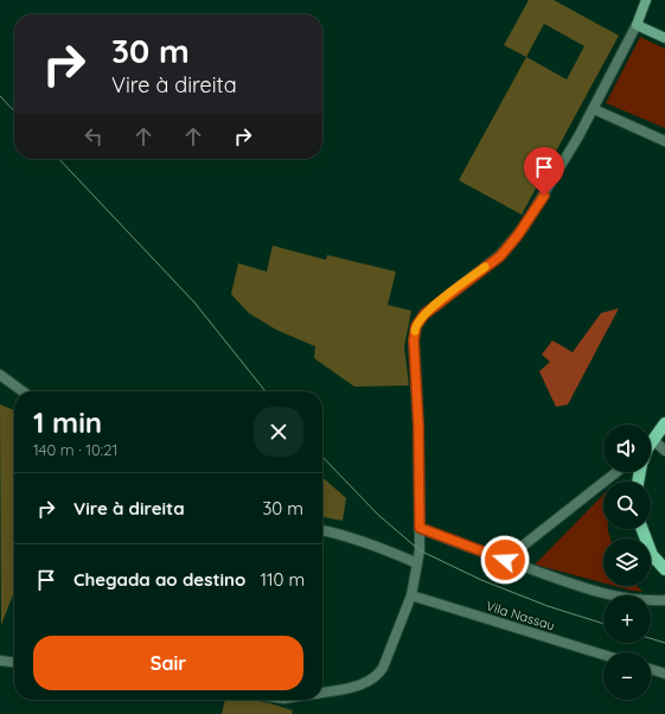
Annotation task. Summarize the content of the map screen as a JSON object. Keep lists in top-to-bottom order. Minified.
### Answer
{"streets":{"street":["Vila Nassau"]},"page":{"turn":["30 m","Vire à direita"],"heading":["1 min","140 m · 10:21"],"map_buttons":["+","−"],"list":[{"name":"Vire à direita","value":"30 m"},{"name":"Chegada ao destino","value":"110 m"}],"buttons":"Sair"}}
